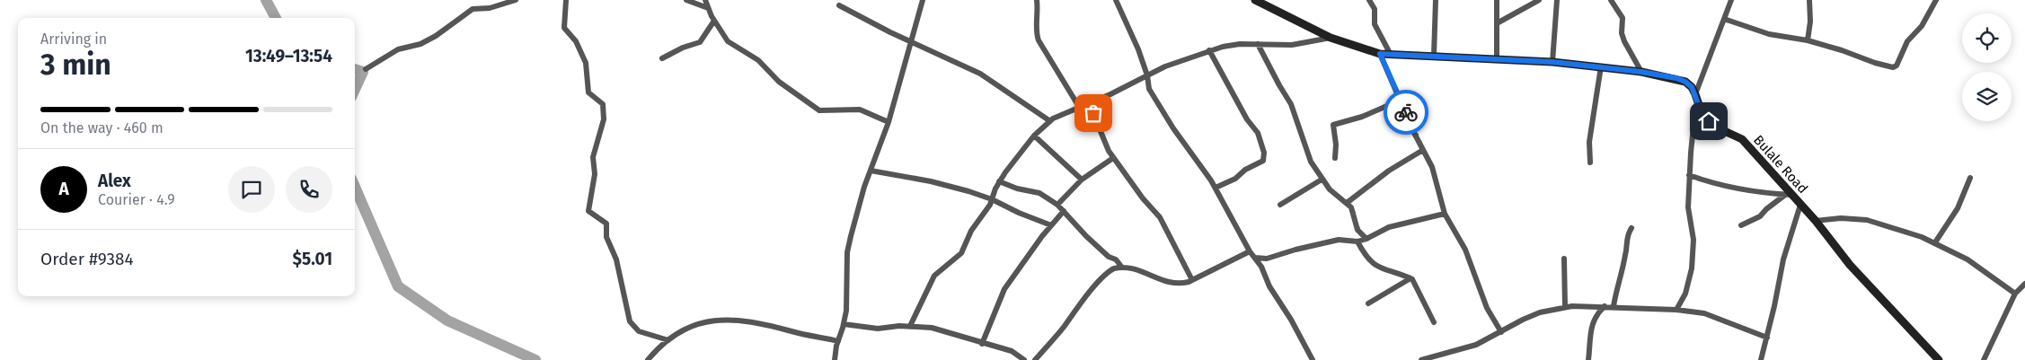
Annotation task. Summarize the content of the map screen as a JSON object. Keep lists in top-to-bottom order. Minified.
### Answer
{"streets":{"street":["Bulale Road"]},"page":{"heading":["3 min","Arriving in","13:49–13:54"],"panel":["Alex","Courier · 4.9","Order #9384","$5.01"],"bar":"On the way · 460 m","round":"A"}}
